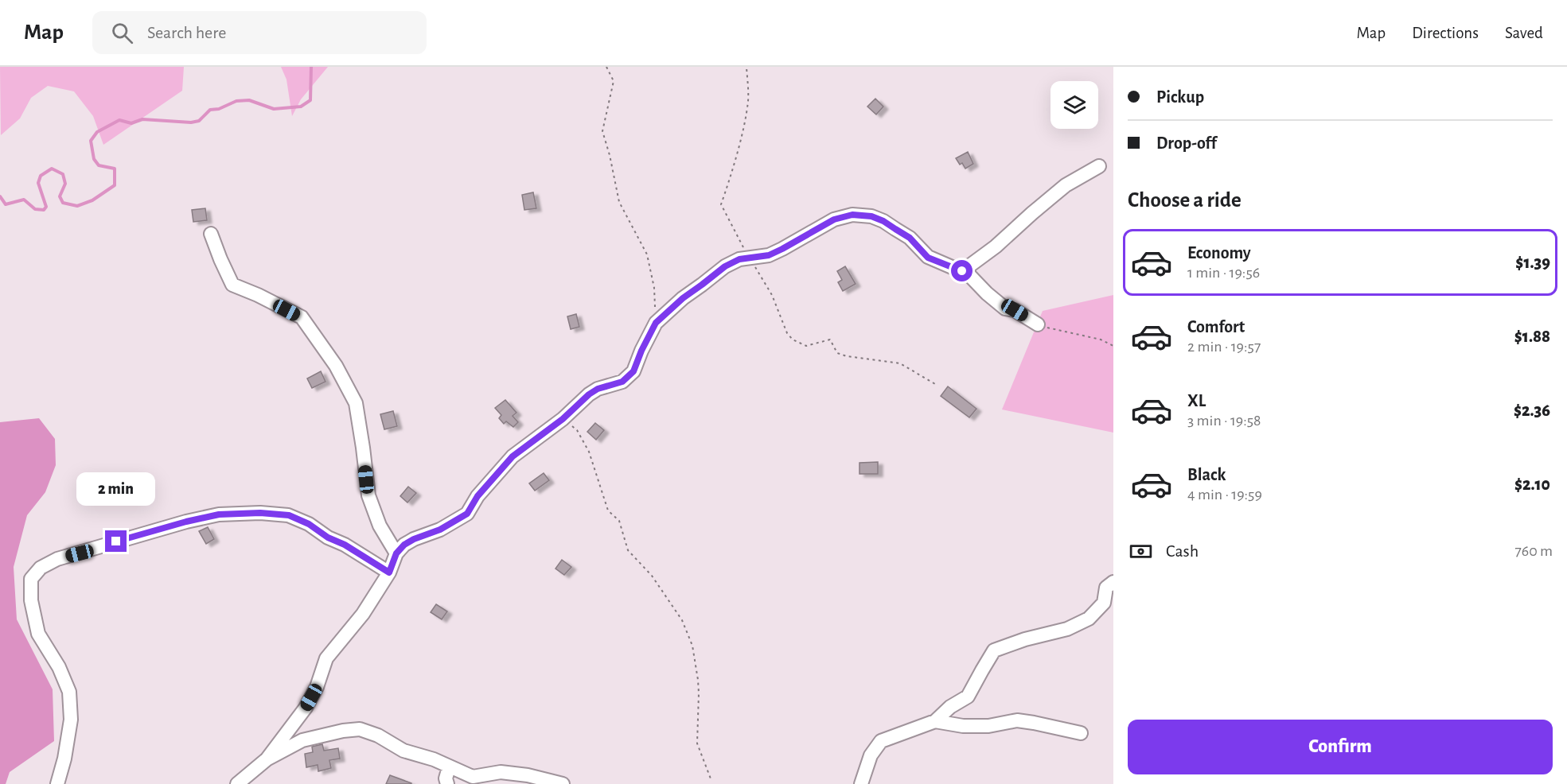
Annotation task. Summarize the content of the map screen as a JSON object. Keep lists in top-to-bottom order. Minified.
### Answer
{"page":{"header":"Map","search":"Search here","nav":["Map","Directions","Saved"],"banner":["Pickup","Drop-off"],"heading":"Choose a ride","list":[{"name":"Economy","note":"1 min · 19:56","value":"$1.39"},{"name":"Comfort","note":"2 min · 19:57","value":"$1.88"},{"name":"XL","note":"3 min · 19:58","value":"$2.36"},{"name":"Black","note":"4 min · 19:59","value":"$2.10"}],"bubble":"2 min","pay":["Cash","760 m"],"buttons":"Confirm"}}
